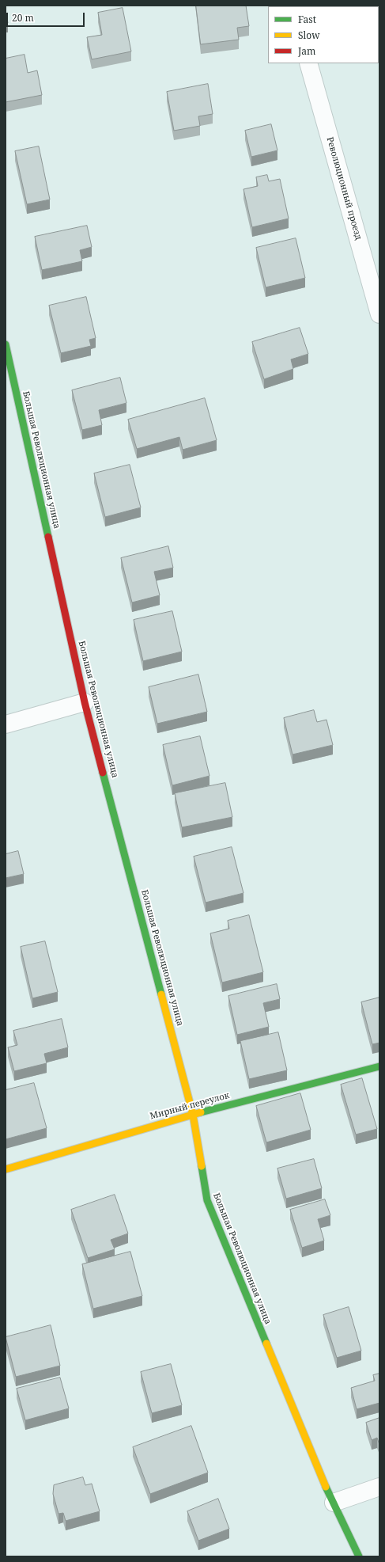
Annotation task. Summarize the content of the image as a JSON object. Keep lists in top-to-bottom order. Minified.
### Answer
{"streets":{"street":["Революционный проезд","Большая Революционная улица","Мирный переулок"]},"crossings":[["Большая Революционная улица","Мирный переулок"]],"legend":["Fast","Slow","Jam"],"scale_bar":"20 m"}
